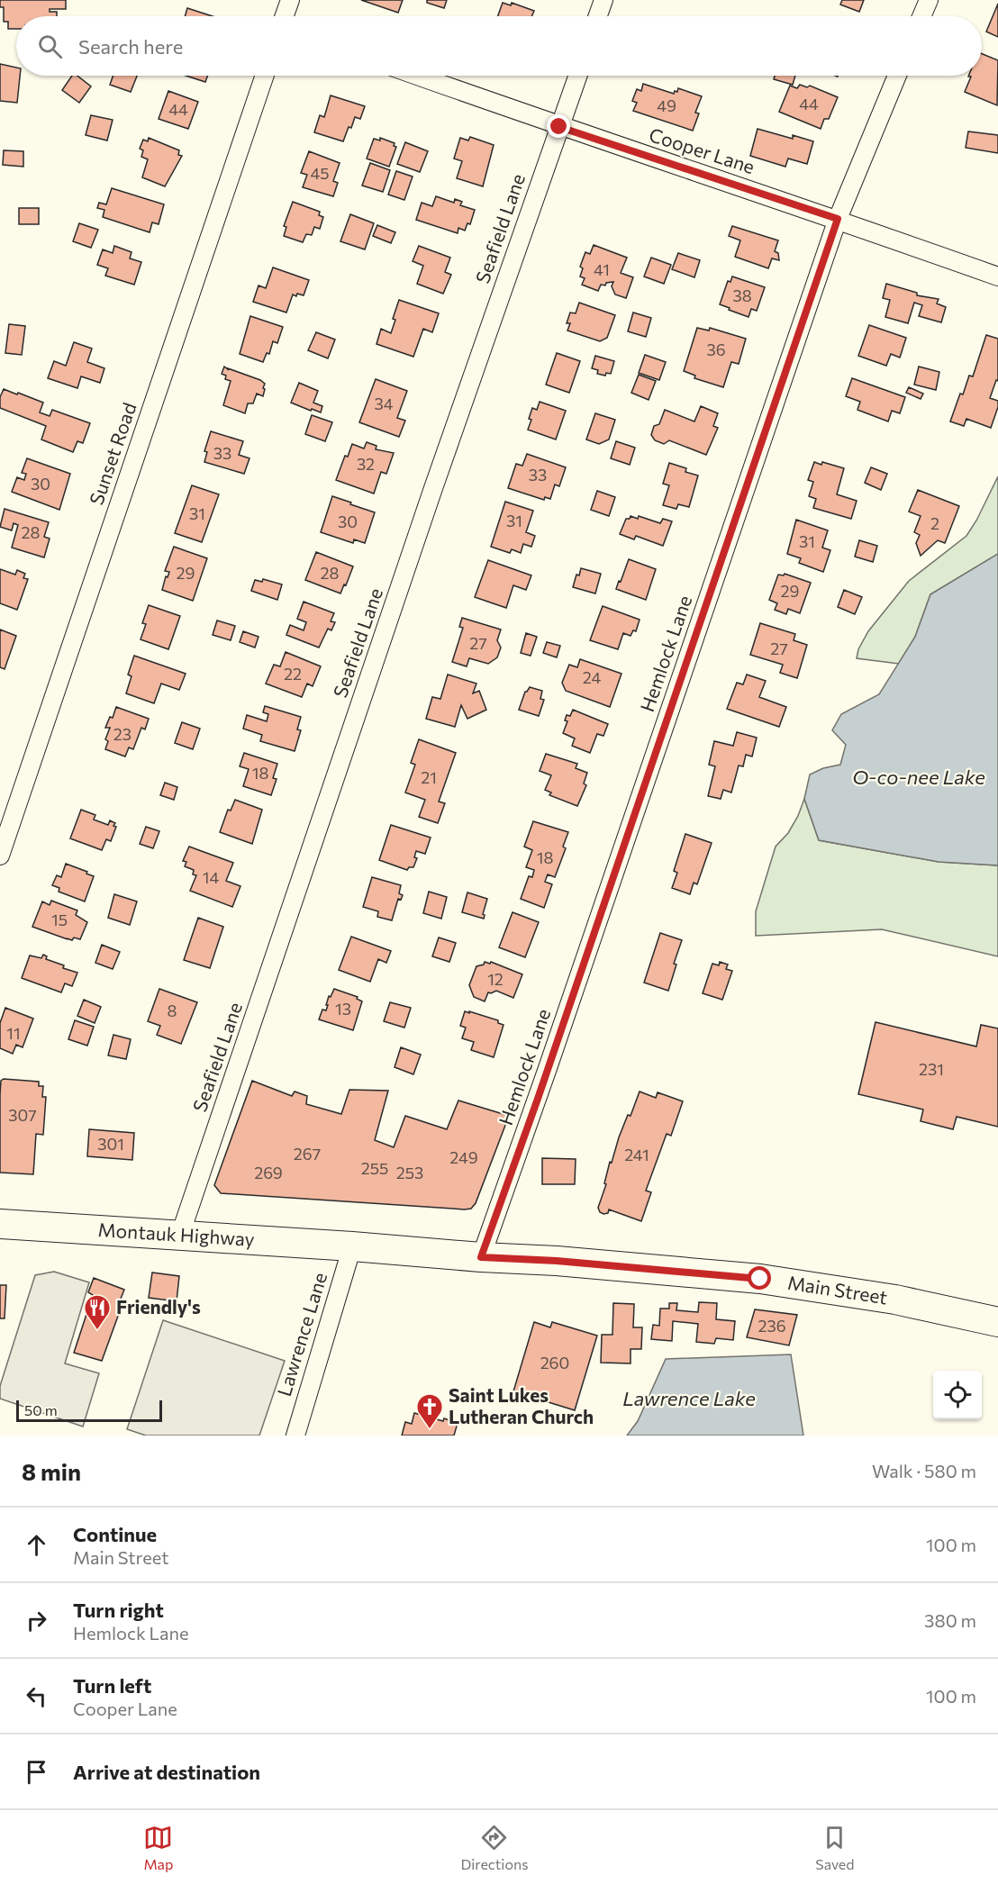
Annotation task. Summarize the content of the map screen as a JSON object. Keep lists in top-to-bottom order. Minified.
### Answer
{"streets":{"main road":["Montauk Highway","Main Street"],"street":["Cooper Lane","Seafield Lane","Sunset Road","Hemlock Lane","Lawrence Lane"]},"crossings":[["Cooper Lane","Seafield Lane"],["Cooper Lane","Hemlock Lane"],["Seafield Lane","Montauk Highway"],["Hemlock Lane","Main Street"],["Montauk Highway","Main Street"],["Montauk Highway","Lawrence Lane"],["Main Street","Lawrence Lane"]],"water":["O-co-nee Lake","Lawrence Lake"],"places":{"restaurant":["Friendly's"],"church":["Saint Lukes Lutheran Church"]},"house_numbers":["44","49","44","45","41","38","36","34","33","32","33","30","31","31","30","2","28","31","29","28","29","27","27","22","24","23","18","21","18","14","15","12","13","8","11","231","307","301","267","241","249","255","269","253","236","260"],"scale_bar":"50 m","page":{"search":"Search here","scale":"50 m","heading":["8 min","Walk · 580 m"],"list":[["Continue","Main Street","100 m"],["Turn right","Hemlock Lane","380 m"],["Turn left","Cooper Lane","100 m"],"Arrive at destination"],"nav":["Map","Directions","Saved"]}}
